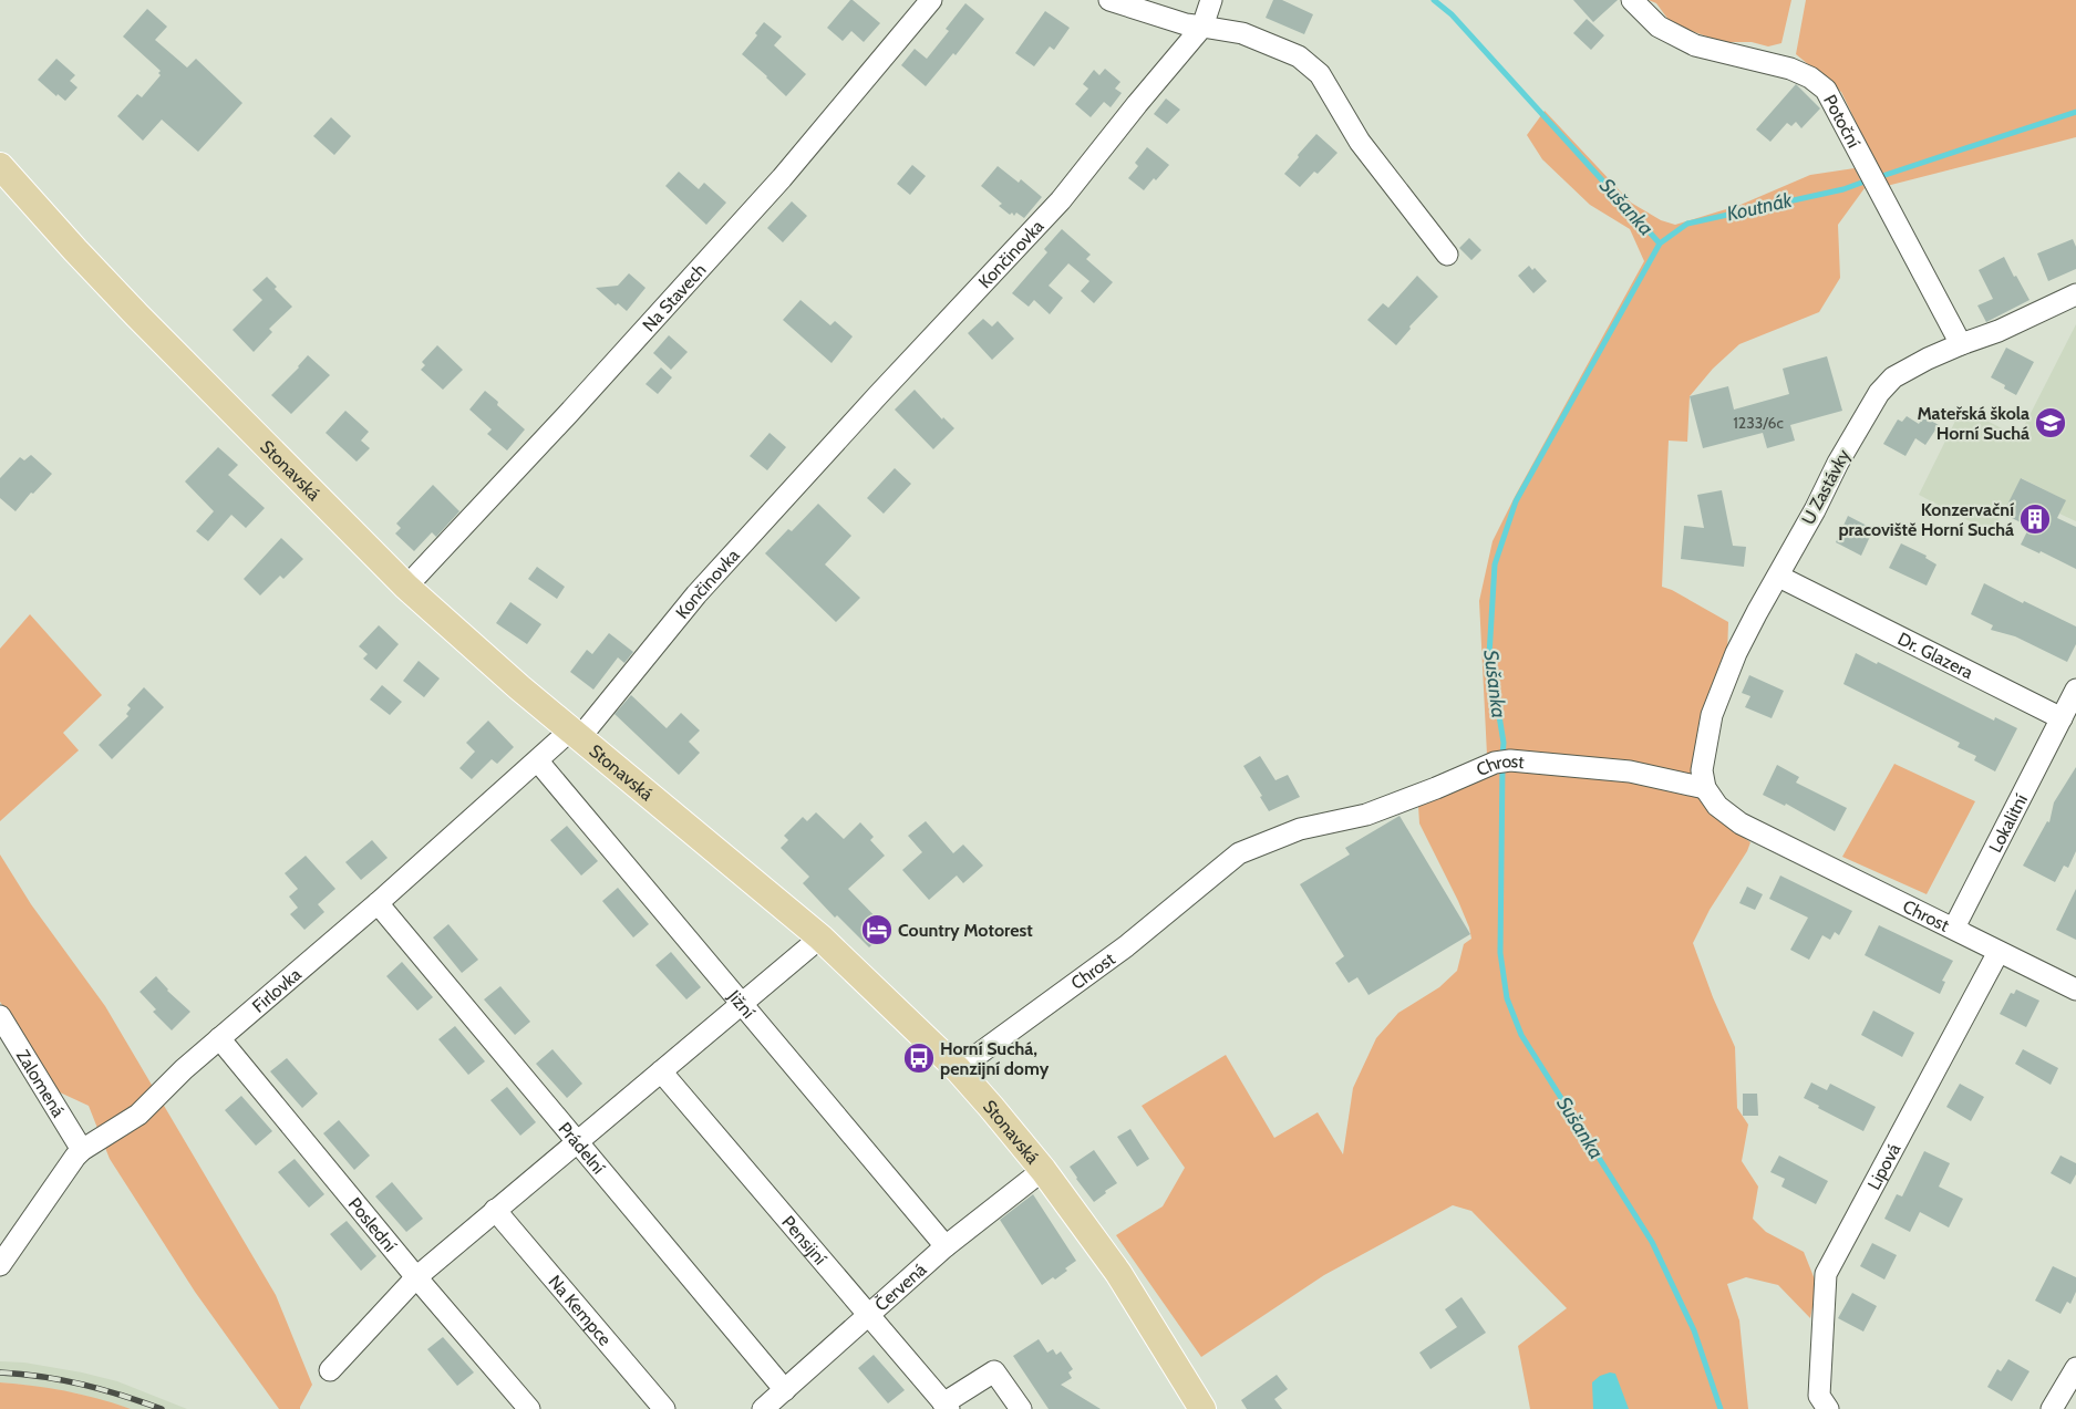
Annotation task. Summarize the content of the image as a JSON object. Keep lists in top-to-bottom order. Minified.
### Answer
{"streets":{"main road":["Stonavská"],"street":["Potoční","Končinovka","Na Stavech","U Zastávky","Dr. Glazera","Chrost","Lokalitní","Firlovka","Jižní","Zalomená","Prádelní","Lipová","Poslední","Pensijní","Červená","Na Kempce"]},"crossings":[["Potoční","U Zastávky"],["Končinovka","Stonavská"],["Končinovka","Firlovka"],["Na Stavech","Stonavská"],["Stonavská","Chrost"],["Stonavská","Firlovka"],["Stonavská","Červená"],["U Zastávky","Dr. Glazera"],["U Zastávky","Chrost"],["Dr. Glazera","Lokalitní"],["Chrost","Lokalitní"],["Chrost","Lipová"],["Firlovka","Jižní"],["Firlovka","Zalomená"],["Firlovka","Prádelní"],["Firlovka","Poslední"],["Jižní","Červená"],["Prádelní","Červená"],["Pensijní","Červená"]],"water":["Sušanka","Koutnák"],"places":{"school or university":["Mateřská škola Horní Suchá"],"building":["Konzervační pracoviště Horní Suchá"],"hotel":["Country Motorest"],"bus stop":["Horní Suchá, penzijní domy"]},"house_numbers":["1233/6c"]}
